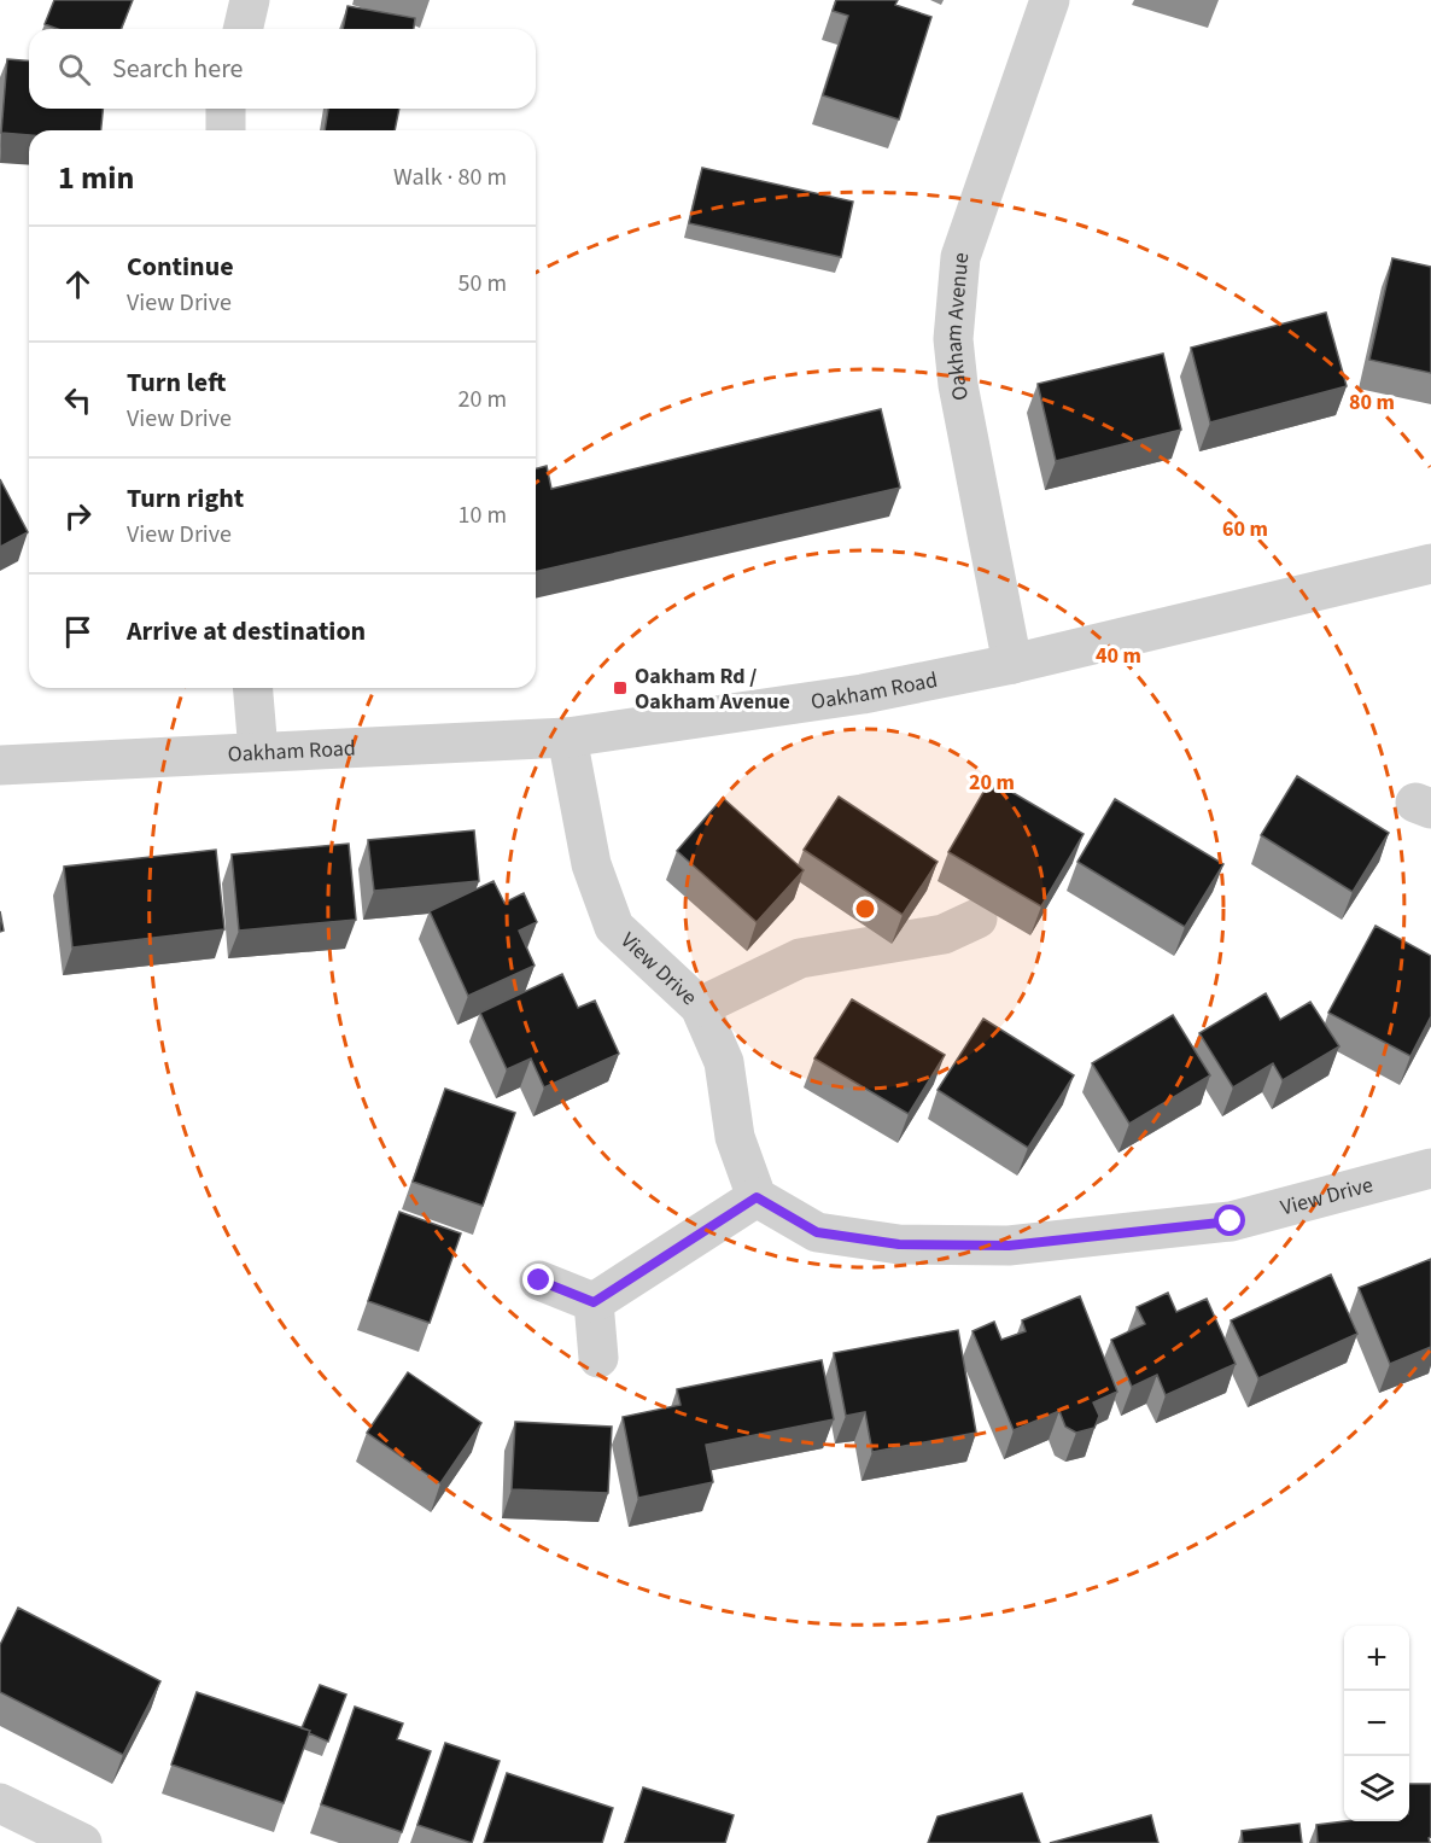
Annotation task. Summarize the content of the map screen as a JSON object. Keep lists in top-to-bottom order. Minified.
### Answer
{"streets":{"street":["Oakham Avenue","Oakham Road","View Drive"]},"crossings":[["Oakham Avenue","Oakham Road"],["Oakham Road","View Drive"]],"places":{"transit":["Oakham Rd / Oakham Avenue"]},"page":{"search":"Search here","heading":["1 min","Walk · 80 m"],"list":[["Continue","View Drive","50 m"],["Turn left","View Drive","20 m"],["Turn right","View Drive","10 m"],"Arrive at destination"],"map_buttons":["+","−"]},"rings":["80 m","60 m","40 m","20 m"]}
